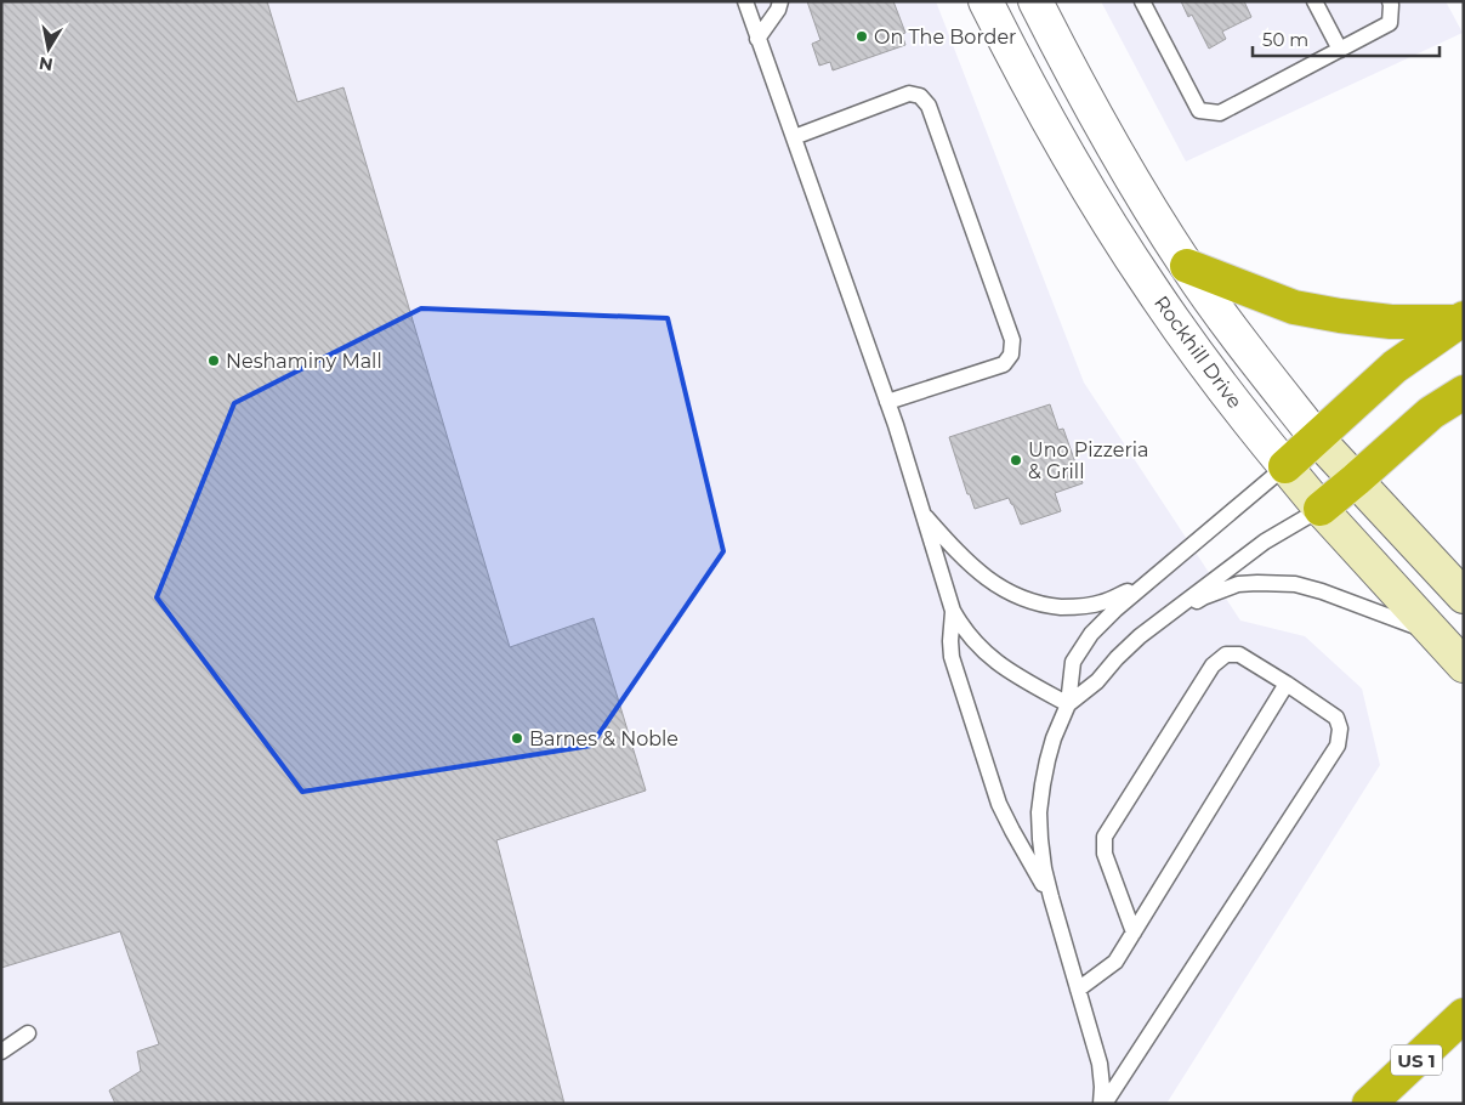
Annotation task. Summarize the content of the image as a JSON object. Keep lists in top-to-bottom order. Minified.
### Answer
{"streets":{"highway":["US 1"],"main road":["Rockhill Drive"]},"places":["On The Border","Neshaminy Mall","Uno Pizzeria & Grill","Barnes & Noble"],"scale_bar":"50 m","north":"bottom"}
